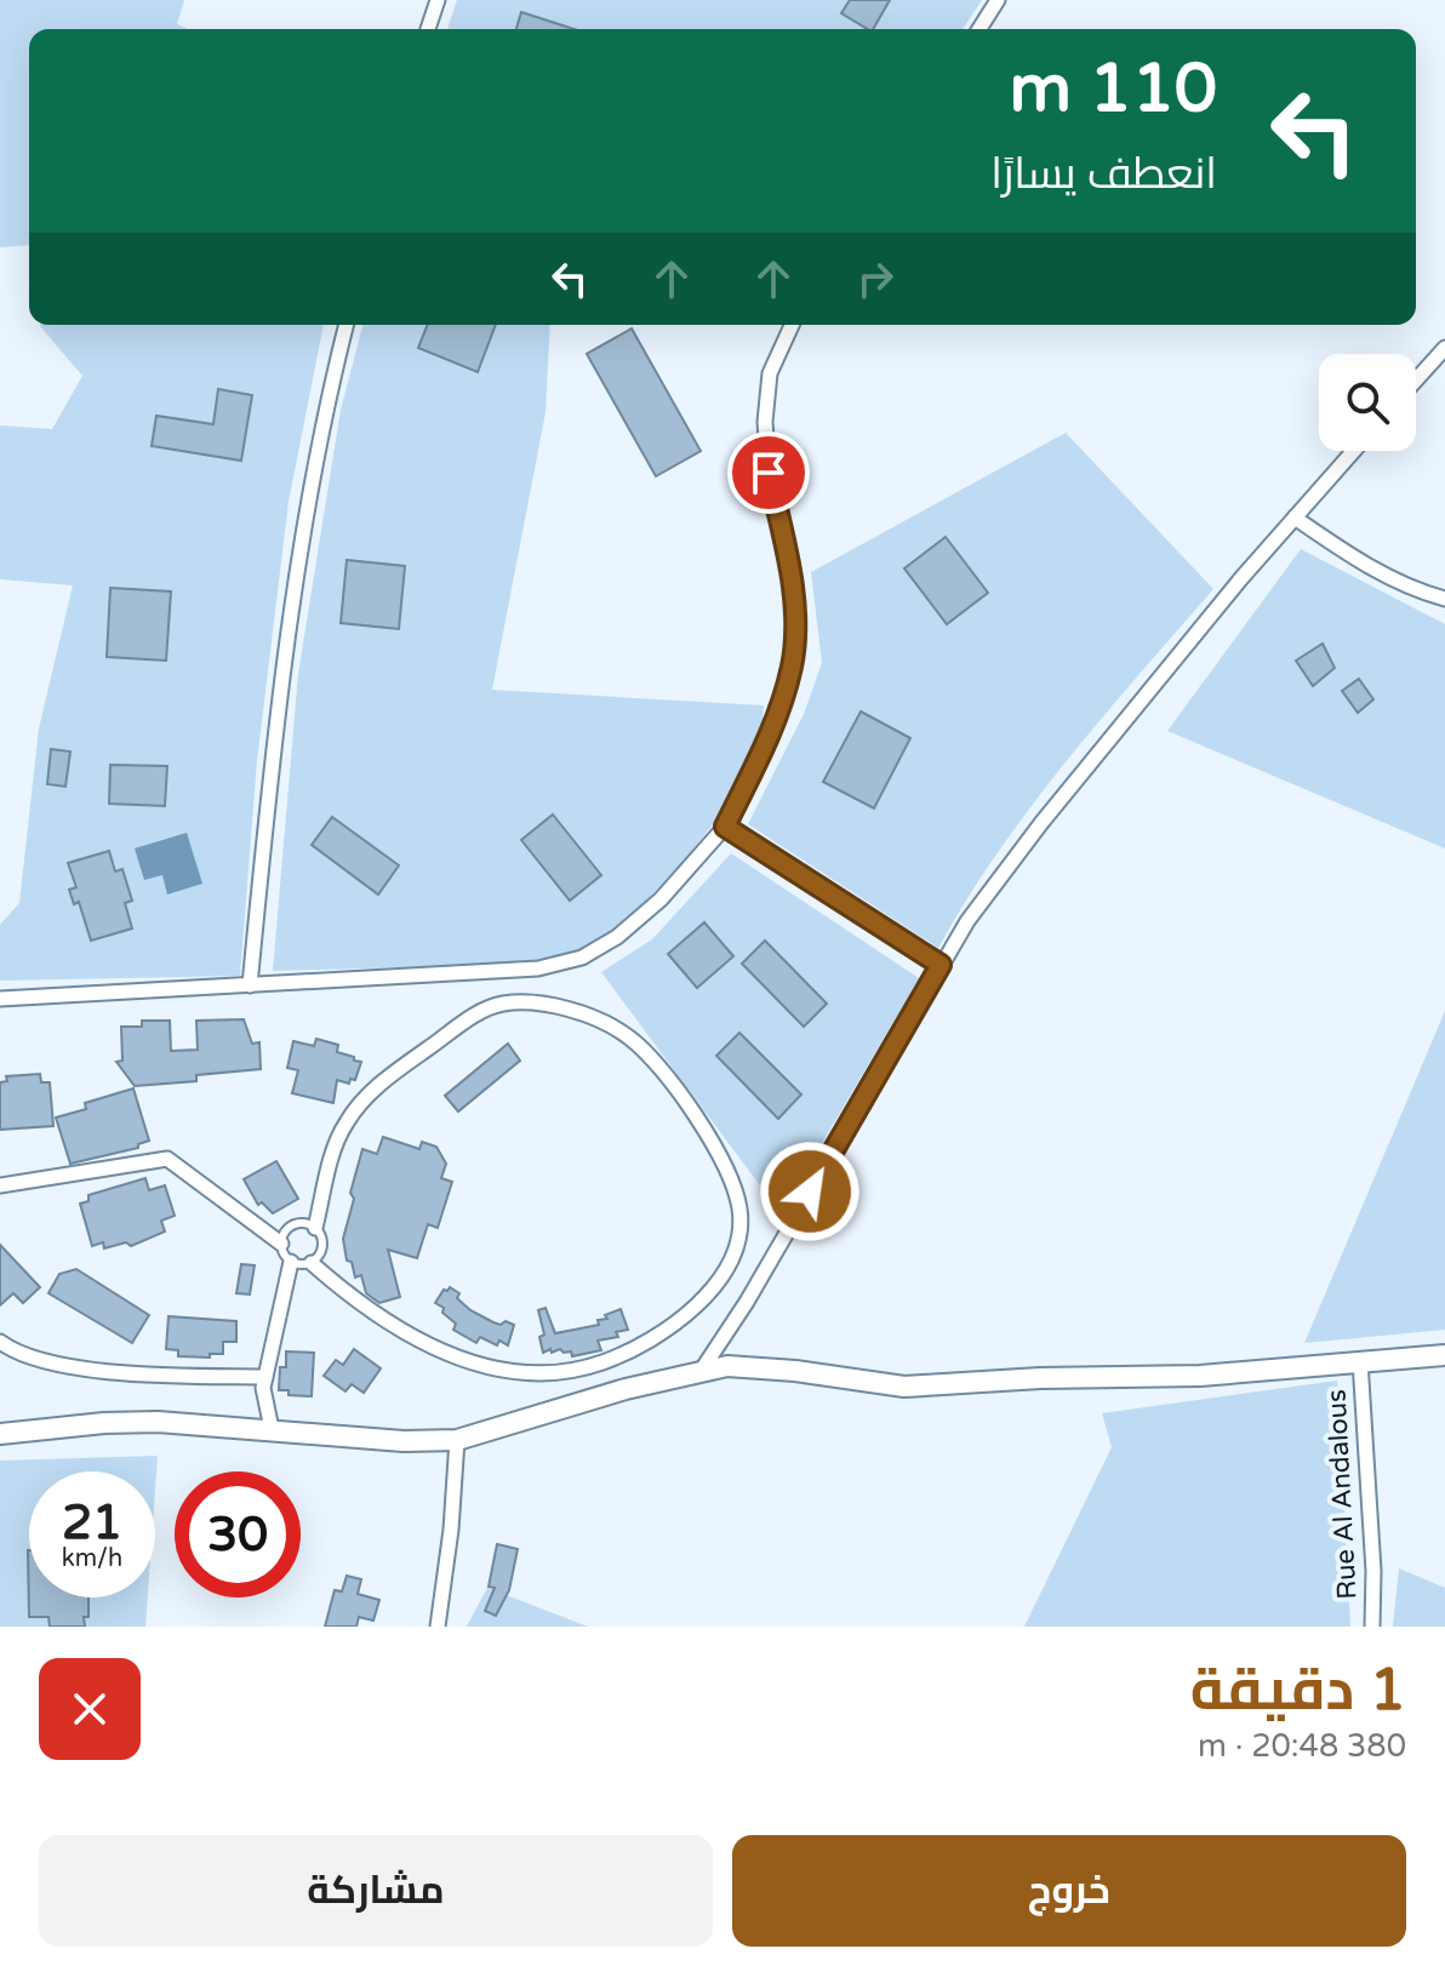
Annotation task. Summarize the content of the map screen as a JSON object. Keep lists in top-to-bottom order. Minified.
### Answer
{"streets":{"street":["Rue Al Andalous"]},"page":{"turn":["110 m","انعطف يسارًا"],"speed":"21 km/h","limit":"30","heading":["1 دقيقة","380 m · 20:48"],"buttons":["خروج","مشاركة"]}}
